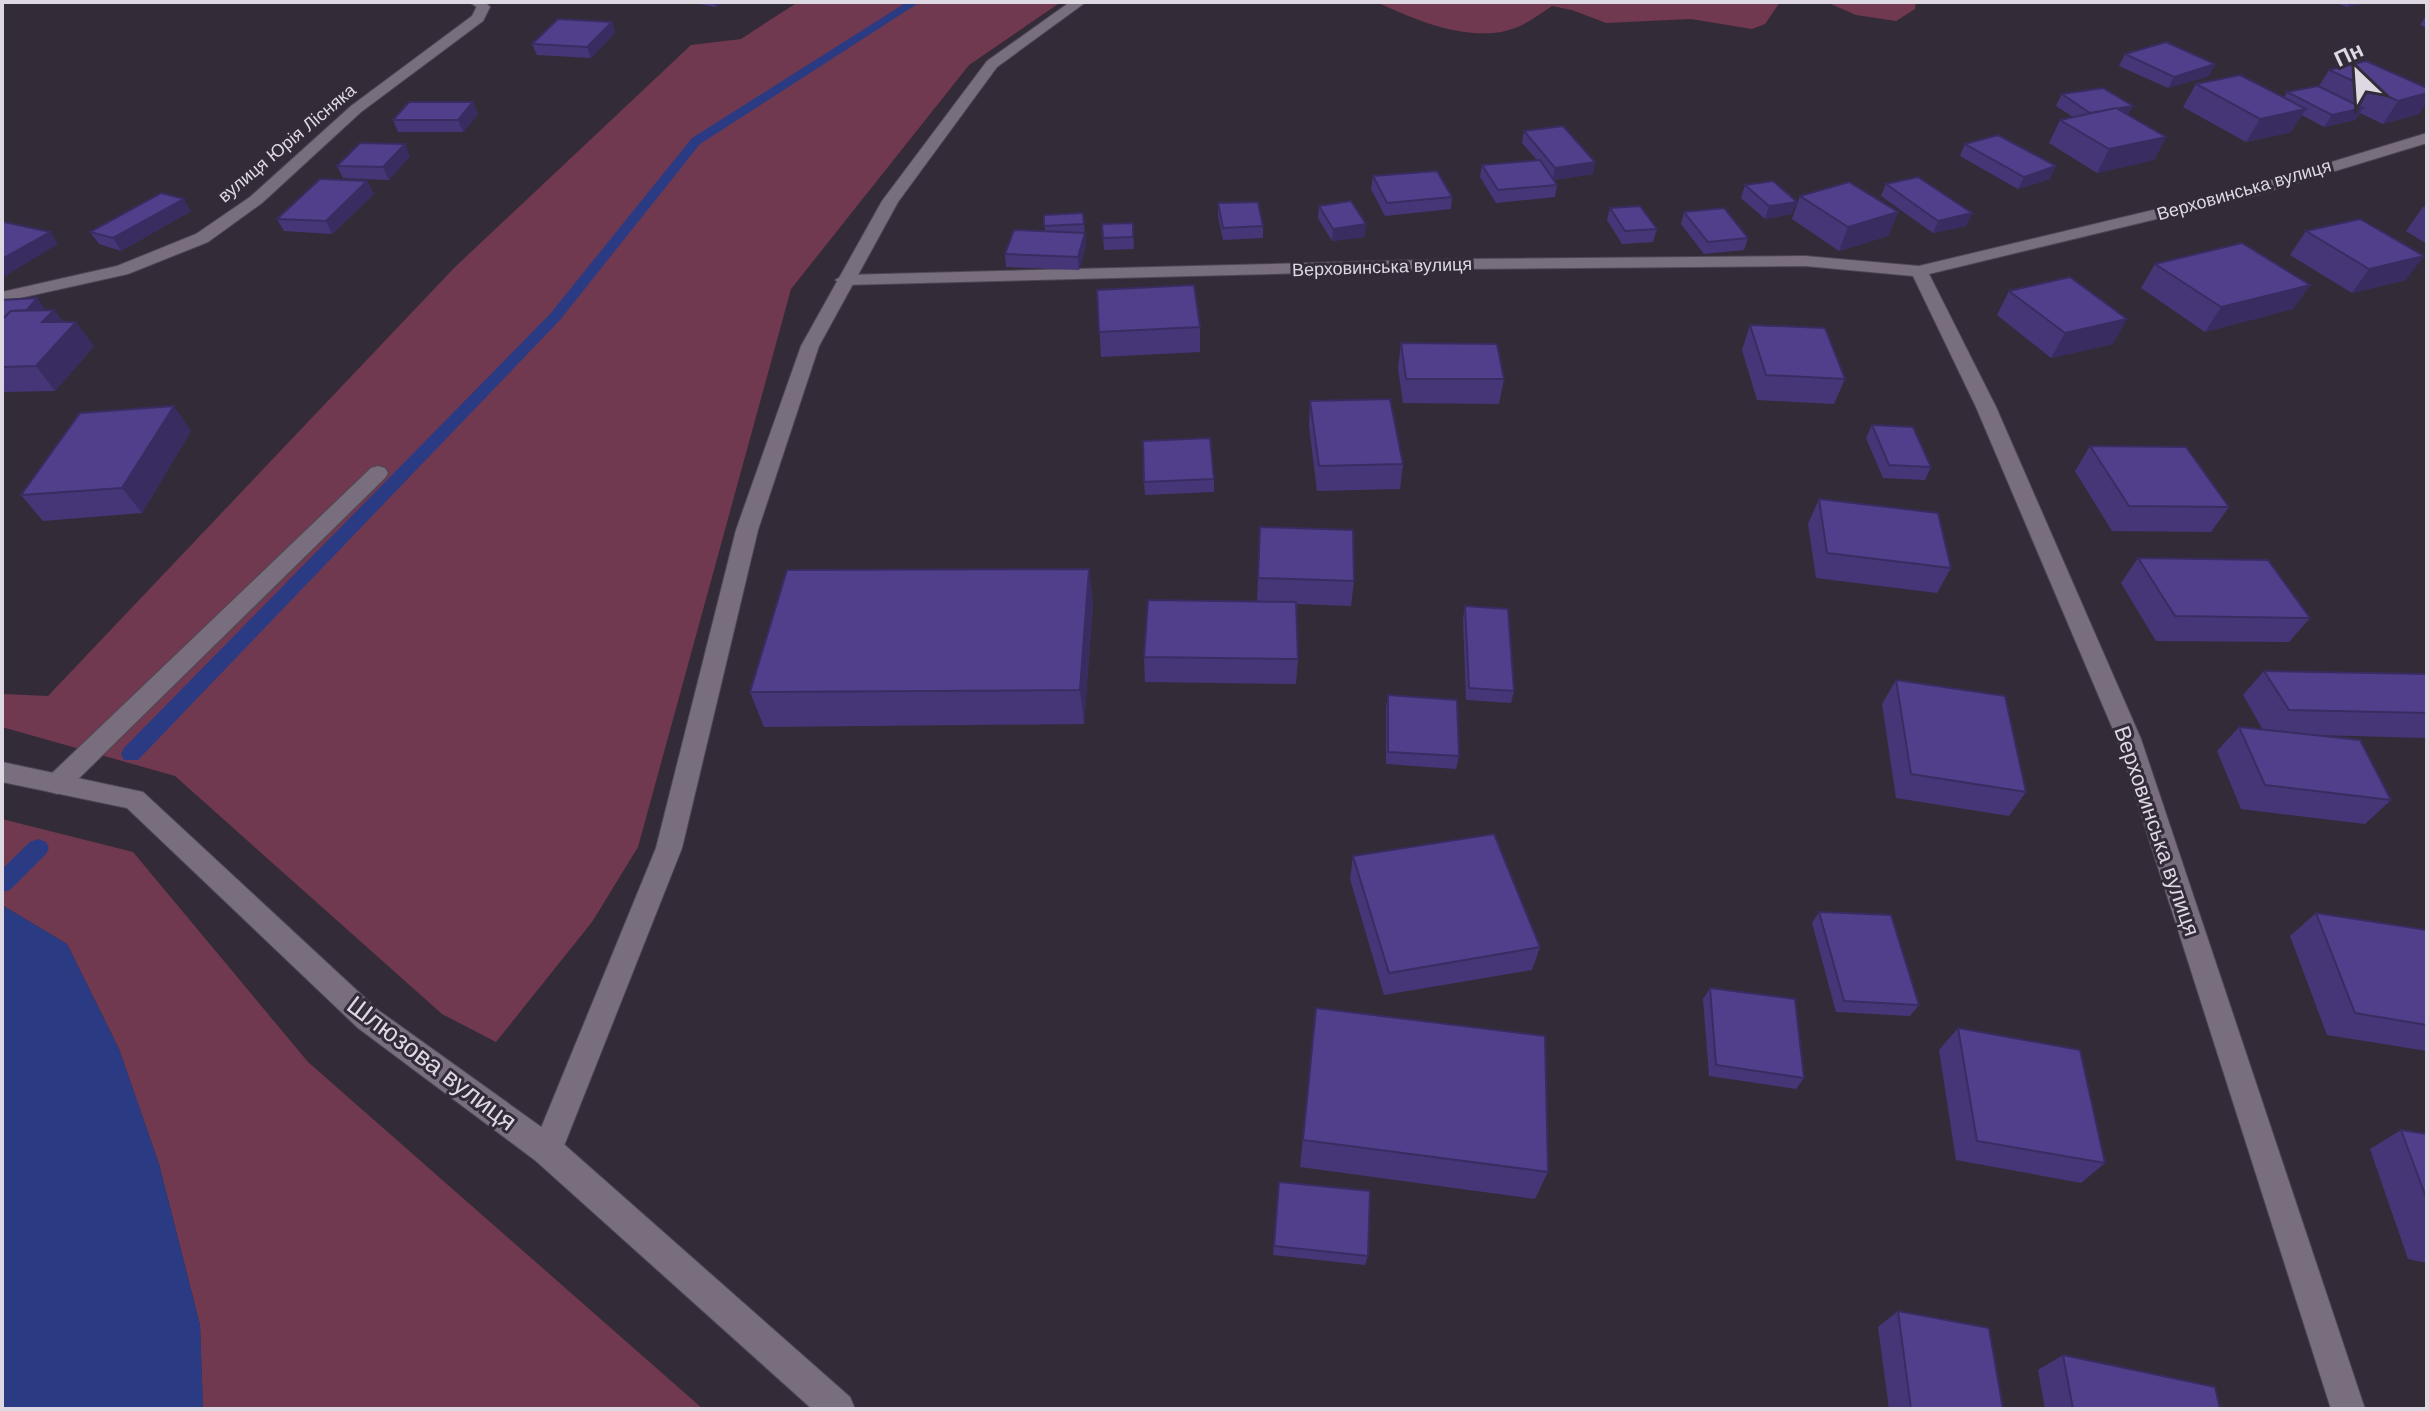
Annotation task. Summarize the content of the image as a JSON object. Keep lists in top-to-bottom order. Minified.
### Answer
{"streets":{"street":["вулиця Юрія Лісняка","Верховинська вулиця","Шлюзова вулиця"]},"north":"top left"}
